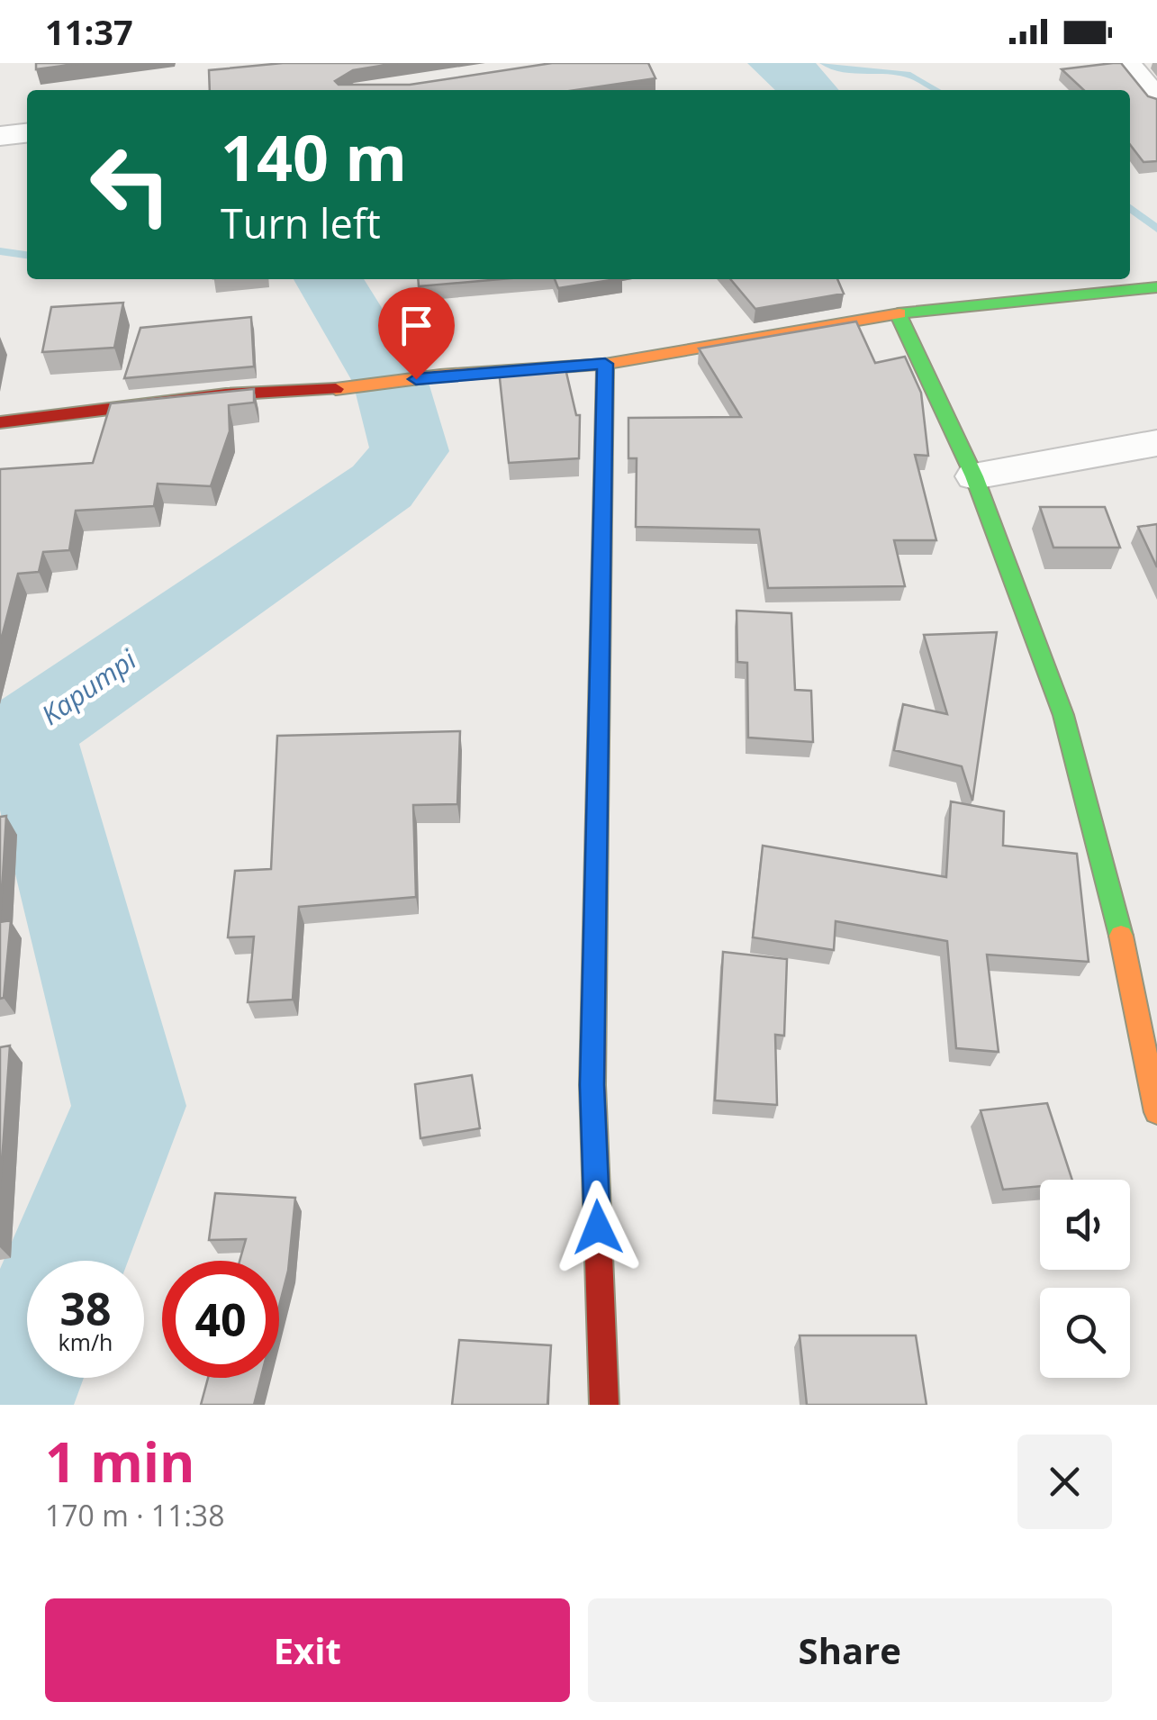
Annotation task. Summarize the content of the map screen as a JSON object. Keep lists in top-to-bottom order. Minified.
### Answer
{"water":["Kapumpi"],"page":{"status":"11:37","turn":["140 m","Turn left"],"speed":"38 km/h","limit":"40","heading":["1 min","170 m · 11:38"],"buttons":["Exit","Share"]}}
